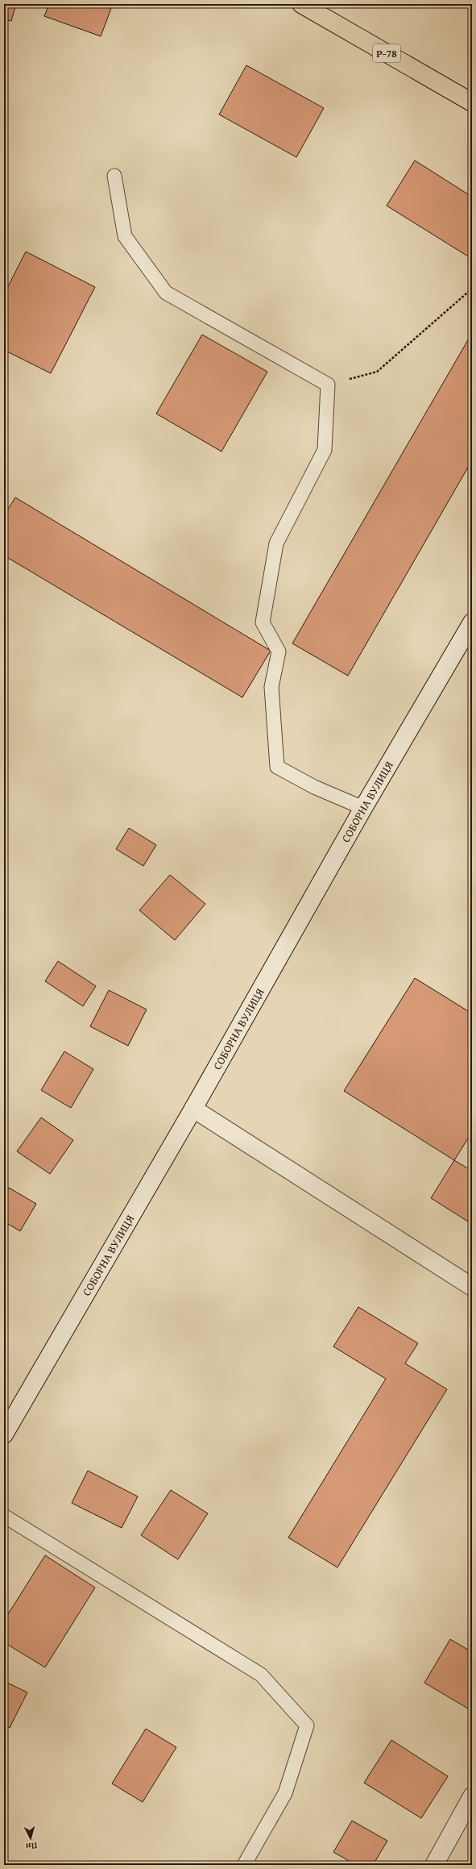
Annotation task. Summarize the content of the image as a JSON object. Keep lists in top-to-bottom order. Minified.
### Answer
{"streets":{"main road":["Р-78"],"street":["СОБОРНА ВУЛИЦЯ"]},"north":"bottom"}
